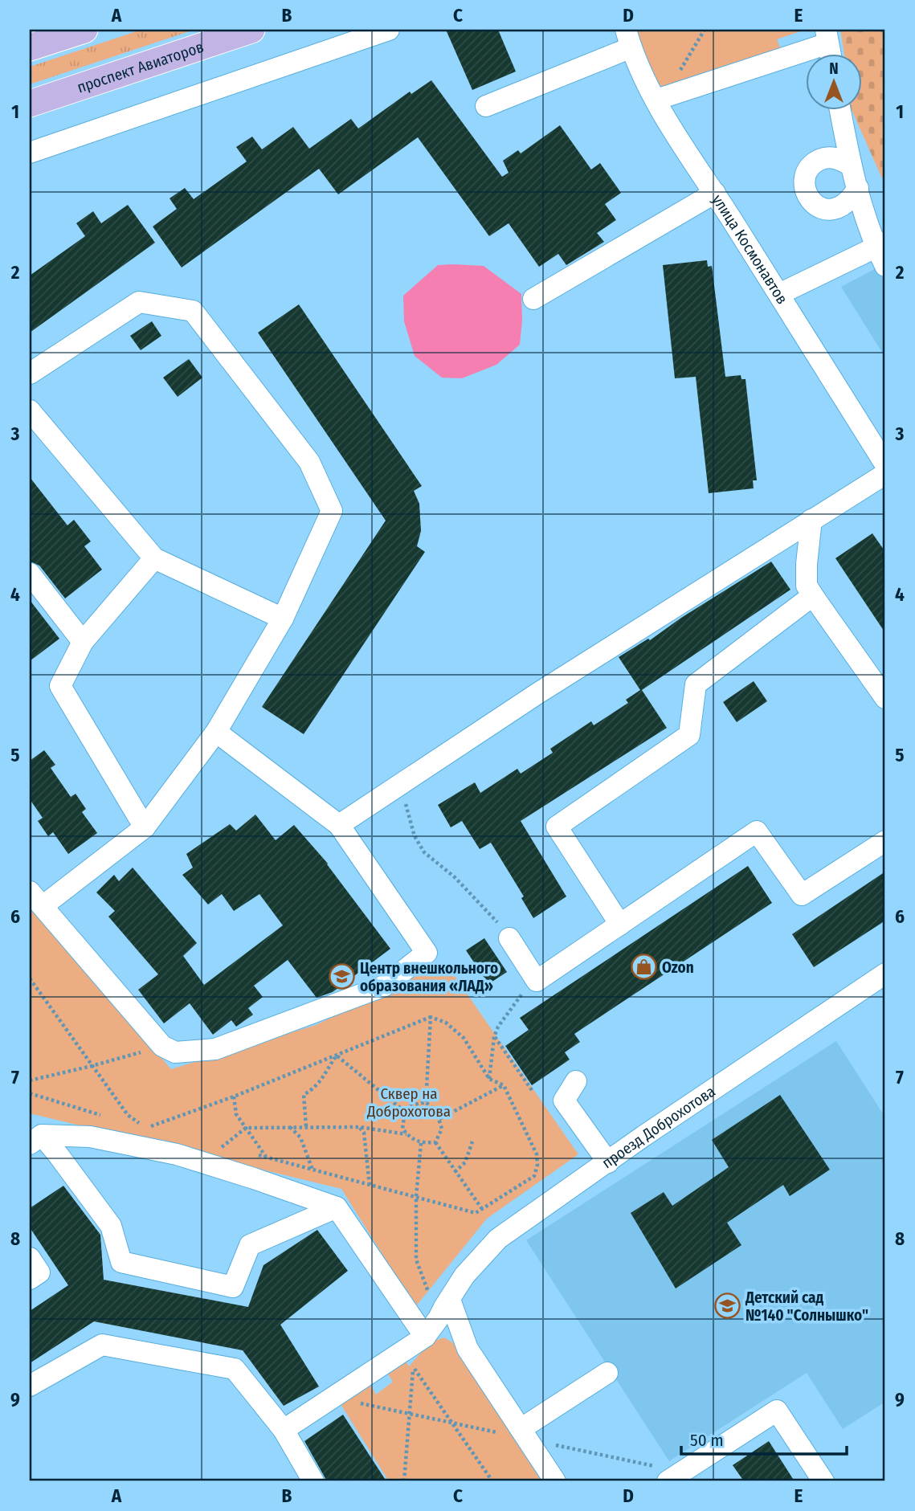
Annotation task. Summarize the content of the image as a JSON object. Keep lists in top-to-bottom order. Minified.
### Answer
{"streets":{"main road":["проспект Авиаторов"],"street":["улица Космонавтов","проезд Доброхотова"]},"parks":["Сквер на Доброхотова"],"places":{"shop":["Ozon"],"school or university":["Центр внешкольного образования «ЛАД»","Детский сад №140 \"Солнышко\""]},"scale_bar":"50 m","north":"top","grid":{"columns":["A","B","C","D","E"],"rows":["1","2","3","4","5","6","7","8","9"]}}
